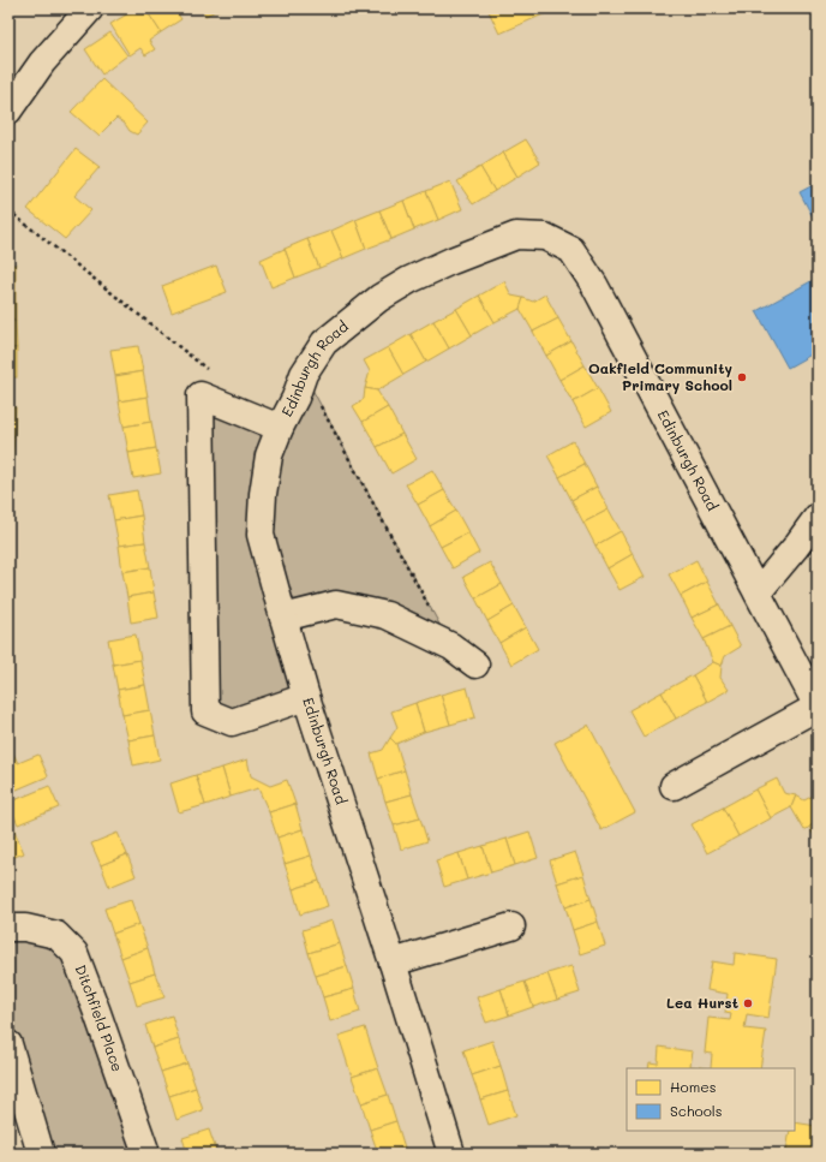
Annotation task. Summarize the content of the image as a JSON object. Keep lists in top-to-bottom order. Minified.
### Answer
{"streets":{"street":["Edinburgh Road","Ditchfield Place"]},"places":["Oakfield Community Primary School","Lea Hurst"],"legend":["Homes","Schools"]}
